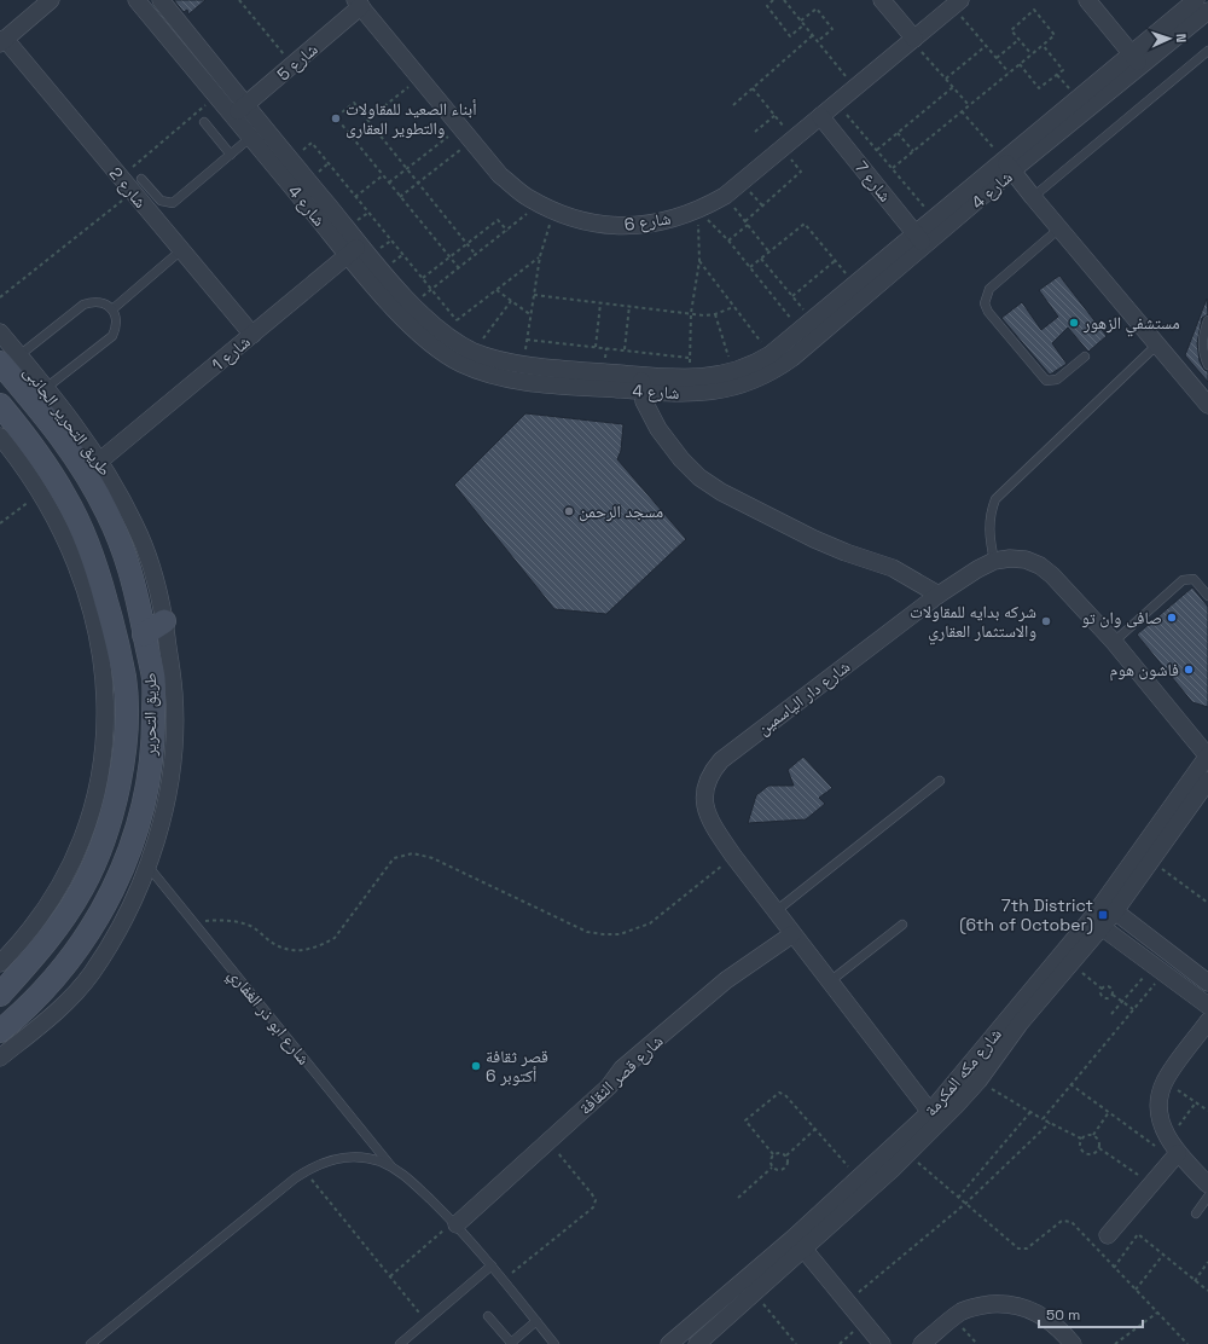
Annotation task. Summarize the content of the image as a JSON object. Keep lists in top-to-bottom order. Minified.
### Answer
{"streets":{"street":["شارع 5","شارع 7","شارع 2","شارع 4","شارع 6","شارع 1","طريق التحرير الجانبى","شارع دار الياسمين","طريق التحرير","شارع مكه المكرمة","شارع قصر الثقافة"],"lane":["شارع ابو ذر الغفاري"]},"crossings":[["شارع 5","شارع 4"],["شارع 5","شارع 6"],["شارع 7","شارع 4"],["شارع 7","شارع 6"],["شارع 2","شارع 1"],["شارع 4","شارع 1"],["شارع 1","طريق التحرير الجانبى"],["طريق التحرير الجانبى","طريق التحرير"],["طريق التحرير الجانبى","شارع ابو ذر الغفاري"],["شارع دار الياسمين","شارع مكه المكرمة"],["شارع دار الياسمين","شارع قصر الثقافة"],["شارع ابو ذر الغفاري","شارع قصر الثقافة"]],"places":{"other":["أبناء الصعيد للمقاولات والتطوير العقارى","مستشفي الزهور","مسجد الرحمن","صافى وان تو","شركه بدايه للمقاولات والاستثمار العقاري","فاشون هوم","قصر ثقافة 6 أكتوبر"],"transit":["7th District (6th of October)"]},"scale_bar":"50 m","north":"right"}
